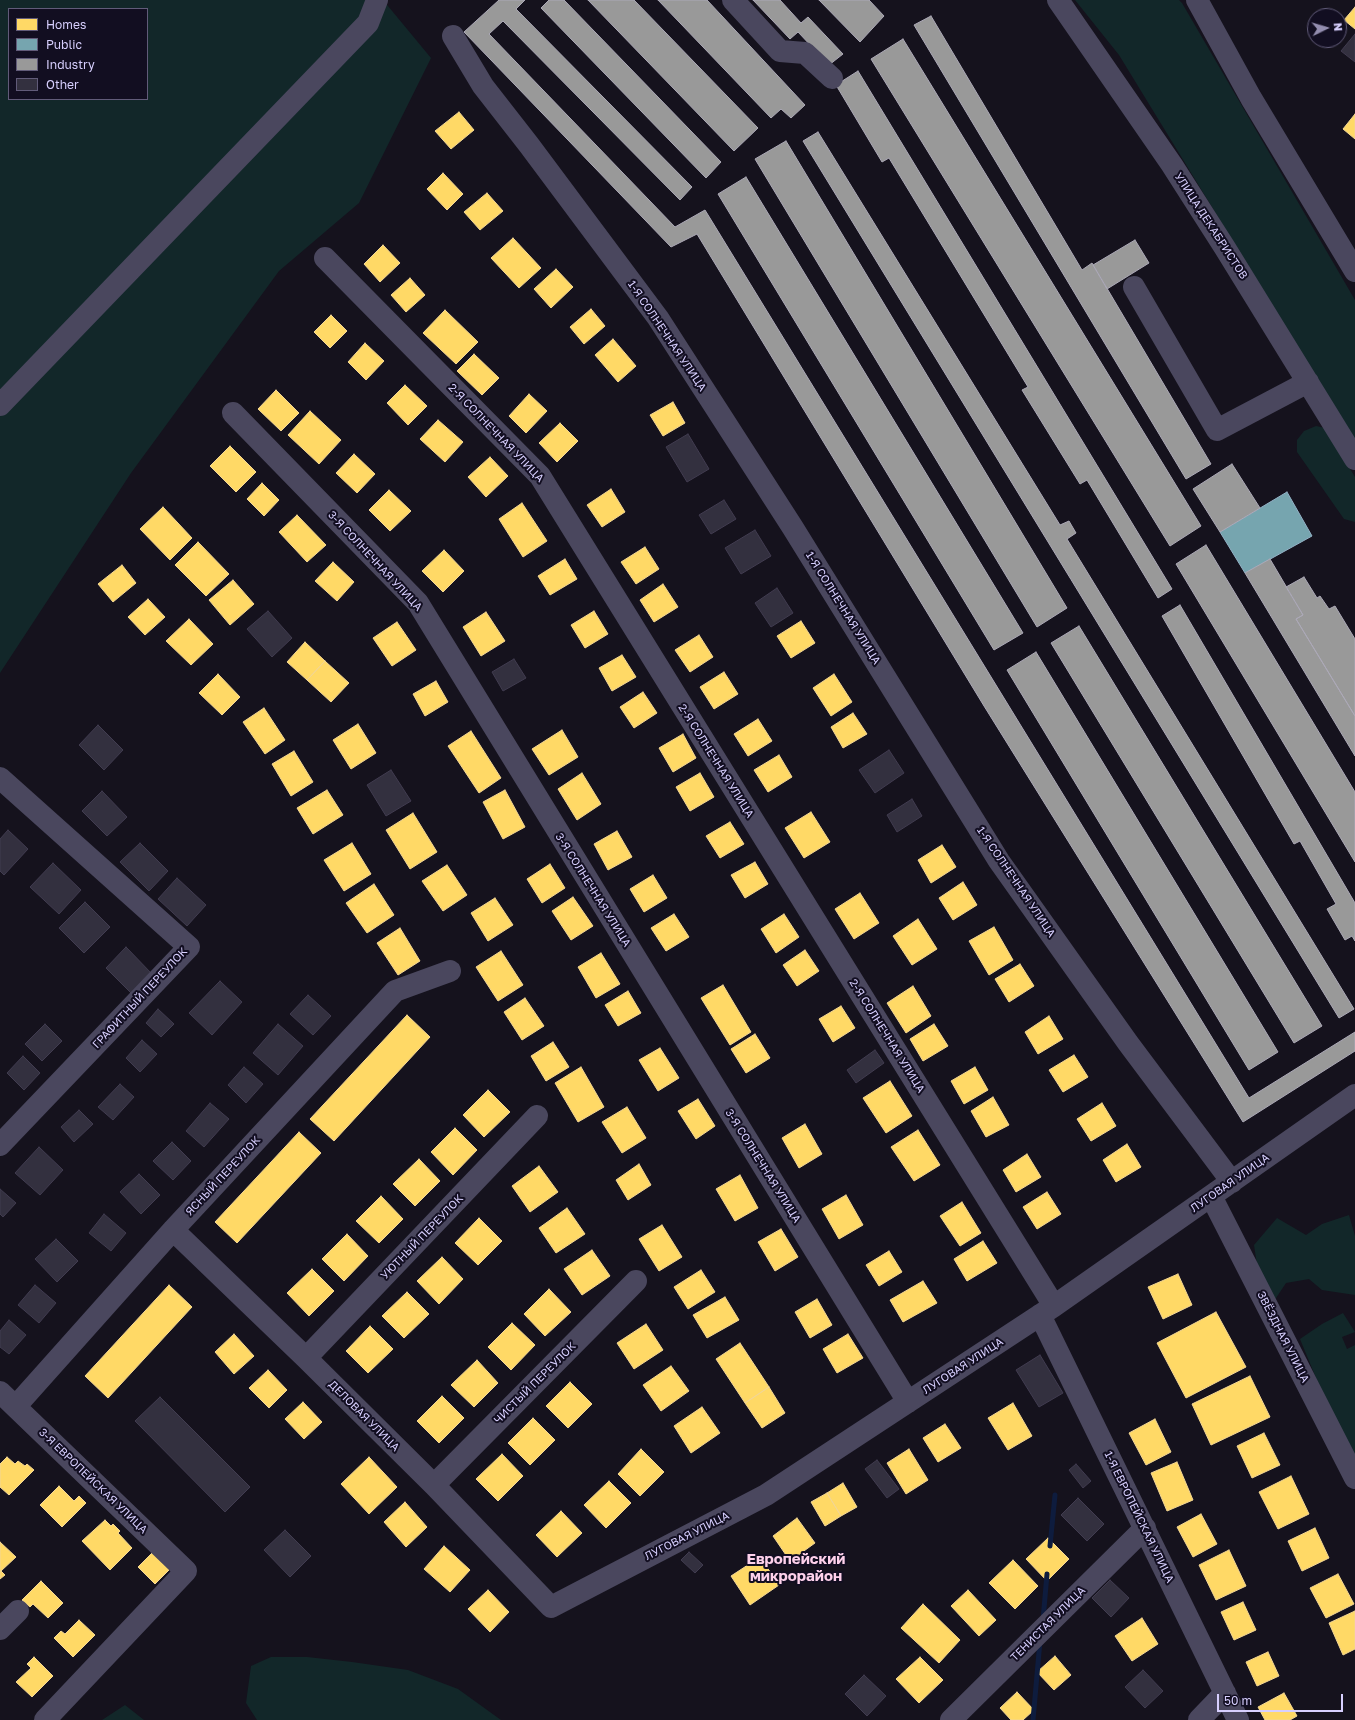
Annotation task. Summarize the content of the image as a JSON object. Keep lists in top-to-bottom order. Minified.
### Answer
{"streets":{"street":["УЛИЦА ДЕКАБРИСТОВ","1-Я СОЛНЕЧНАЯ УЛИЦА","2-Я СОЛНЕЧНАЯ УЛИЦА","3-Я СОЛНЕЧНАЯ УЛИЦА","ГРАФИТНЫЙ ПЕРЕУЛОК","ЯСНЫЙ ПЕРЕУЛОК","ЛУГОВАЯ УЛИЦА","УЮТНЫЙ ПЕРЕУЛОК","ЗВЁЗДНАЯ УЛИЦА","ЧИСТЫЙ ПЕРЕУЛОК","ДЕЛОВАЯ УЛИЦА","3-Я ЕВРОПЕЙСКАЯ УЛИЦА","1-Я ЕВРОПЕЙСКАЯ УЛИЦА","ТЕНИСТАЯ УЛИЦА"]},"crossings":[["1-Я СОЛНЕЧНАЯ УЛИЦА","ЛУГОВАЯ УЛИЦА"],["2-Я СОЛНЕЧНАЯ УЛИЦА","ЛУГОВАЯ УЛИЦА"],["2-Я СОЛНЕЧНАЯ УЛИЦА","1-Я ЕВРОПЕЙСКАЯ УЛИЦА"],["3-Я СОЛНЕЧНАЯ УЛИЦА","ЛУГОВАЯ УЛИЦА"],["ЯСНЫЙ ПЕРЕУЛОК","ДЕЛОВАЯ УЛИЦА"],["ЯСНЫЙ ПЕРЕУЛОК","3-Я ЕВРОПЕЙСКАЯ УЛИЦА"],["ЛУГОВАЯ УЛИЦА","ЗВЁЗДНАЯ УЛИЦА"],["ЛУГОВАЯ УЛИЦА","ДЕЛОВАЯ УЛИЦА"],["ЛУГОВАЯ УЛИЦА","1-Я ЕВРОПЕЙСКАЯ УЛИЦА"],["УЮТНЫЙ ПЕРЕУЛОК","ДЕЛОВАЯ УЛИЦА"],["ЧИСТЫЙ ПЕРЕУЛОК","ДЕЛОВАЯ УЛИЦА"],["1-Я ЕВРОПЕЙСКАЯ УЛИЦА","ТЕНИСТАЯ УЛИЦА"]],"districts":["Европейский микрорайон"],"legend":["Homes","Public","Industry","Other"],"scale_bar":"50 m","north":"right"}
